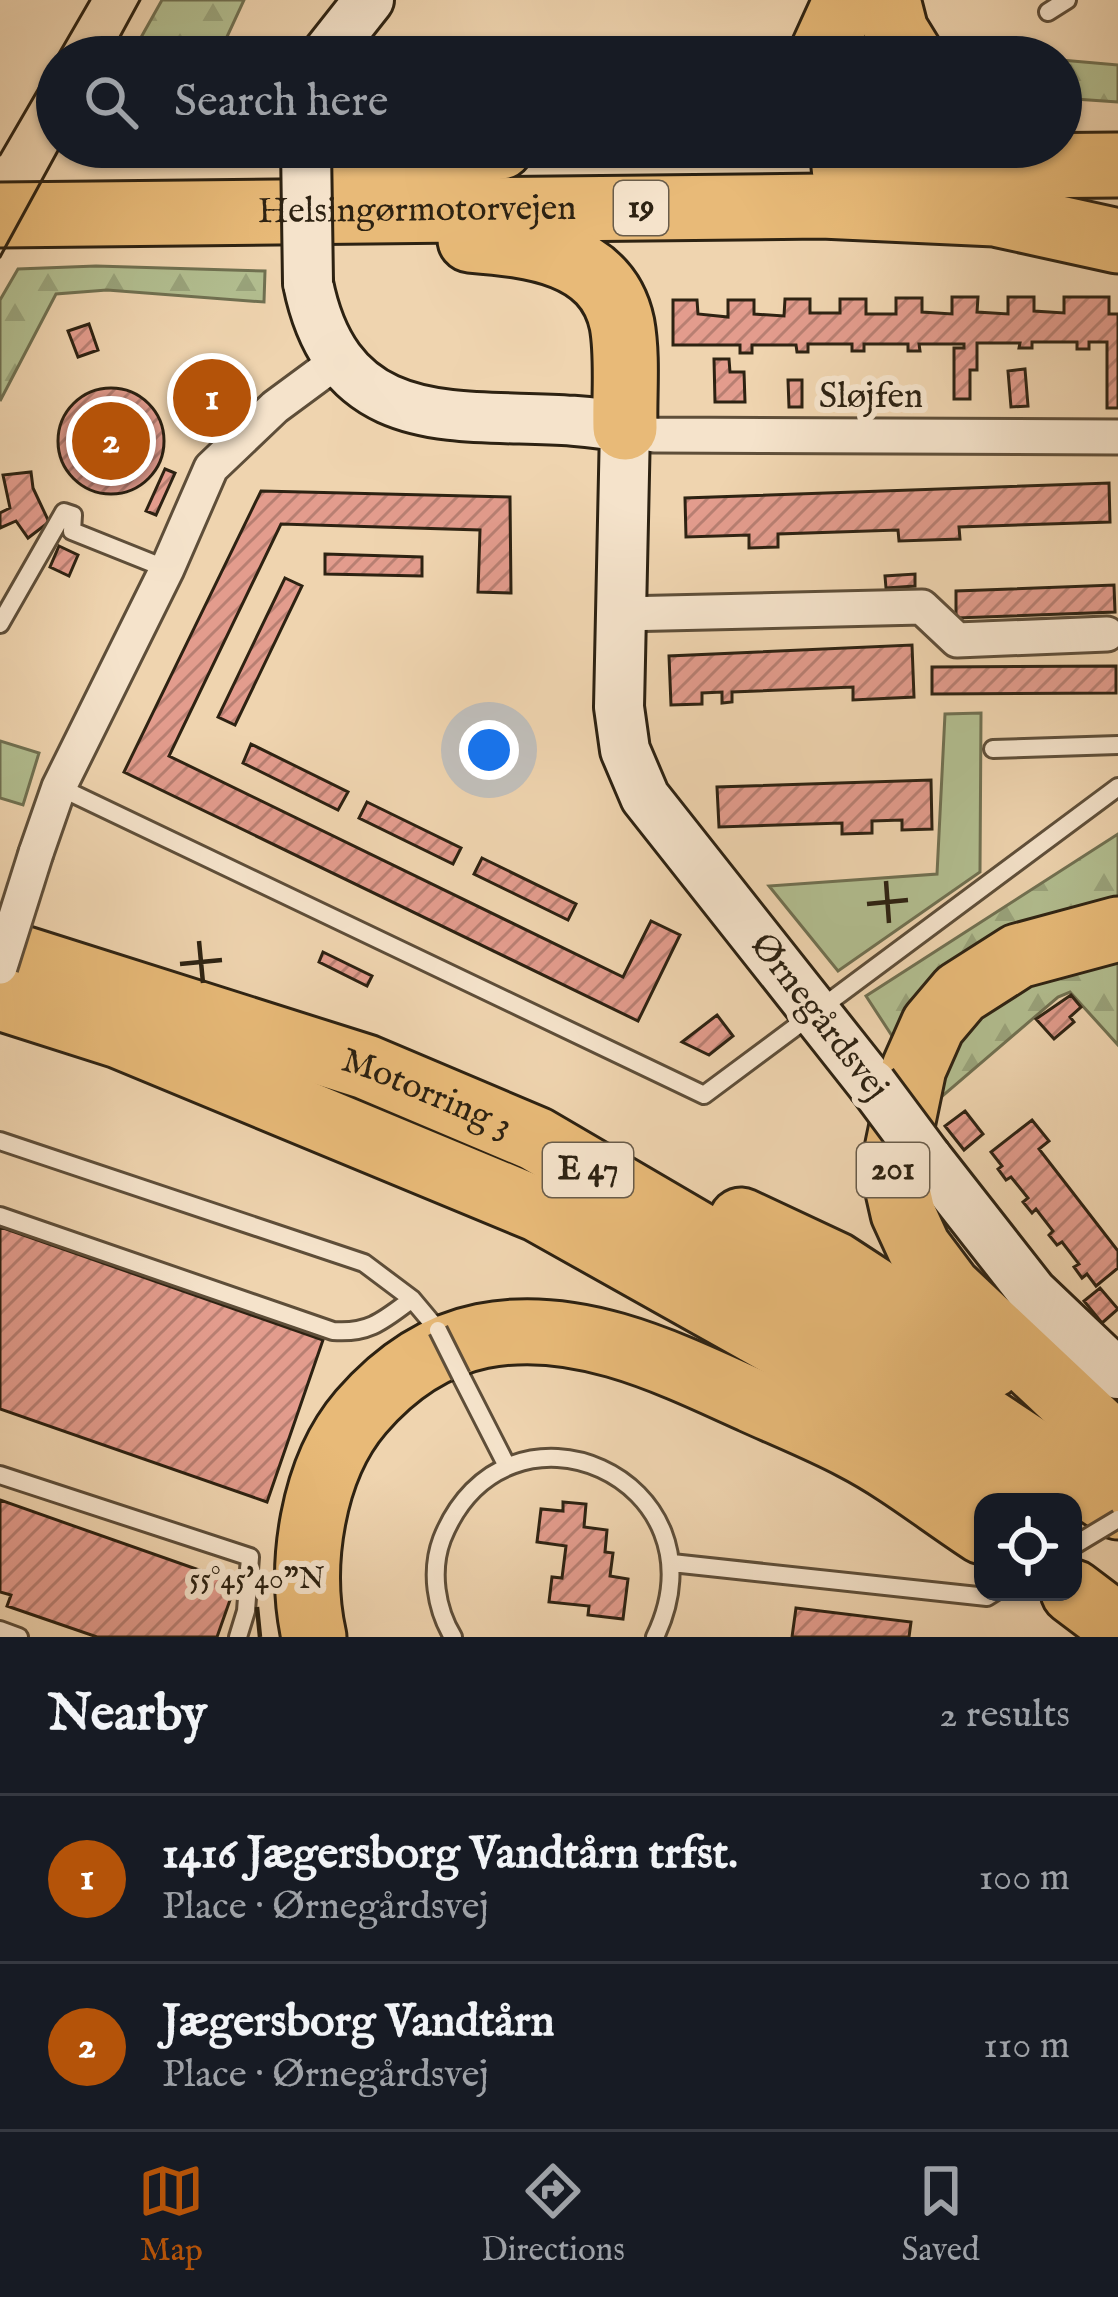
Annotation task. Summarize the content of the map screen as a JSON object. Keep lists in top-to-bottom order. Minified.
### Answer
{"streets":{"highway":["19","Helsingørmotorvejen","Motorring 3","E 47","201"],"street":["Sløjfen","Ørnegårdsvej"]},"crossings":[["Sløjfen","Ørnegårdsvej"]],"page":{"search":"Search here","pins":["1","2"],"heading":["Nearby","2 results"],"list":[{"mark":"1","name":"1416 Jægersborg Vandtårn trfst.","note":"Place · Ørnegårdsvej","value":"100 m"},{"mark":"2","name":"Jægersborg Vandtårn","note":"Place · Ørnegårdsvej","value":"110 m"}],"nav":["Map","Directions","Saved"]},"coordinates":["55°45'40\"N"]}
